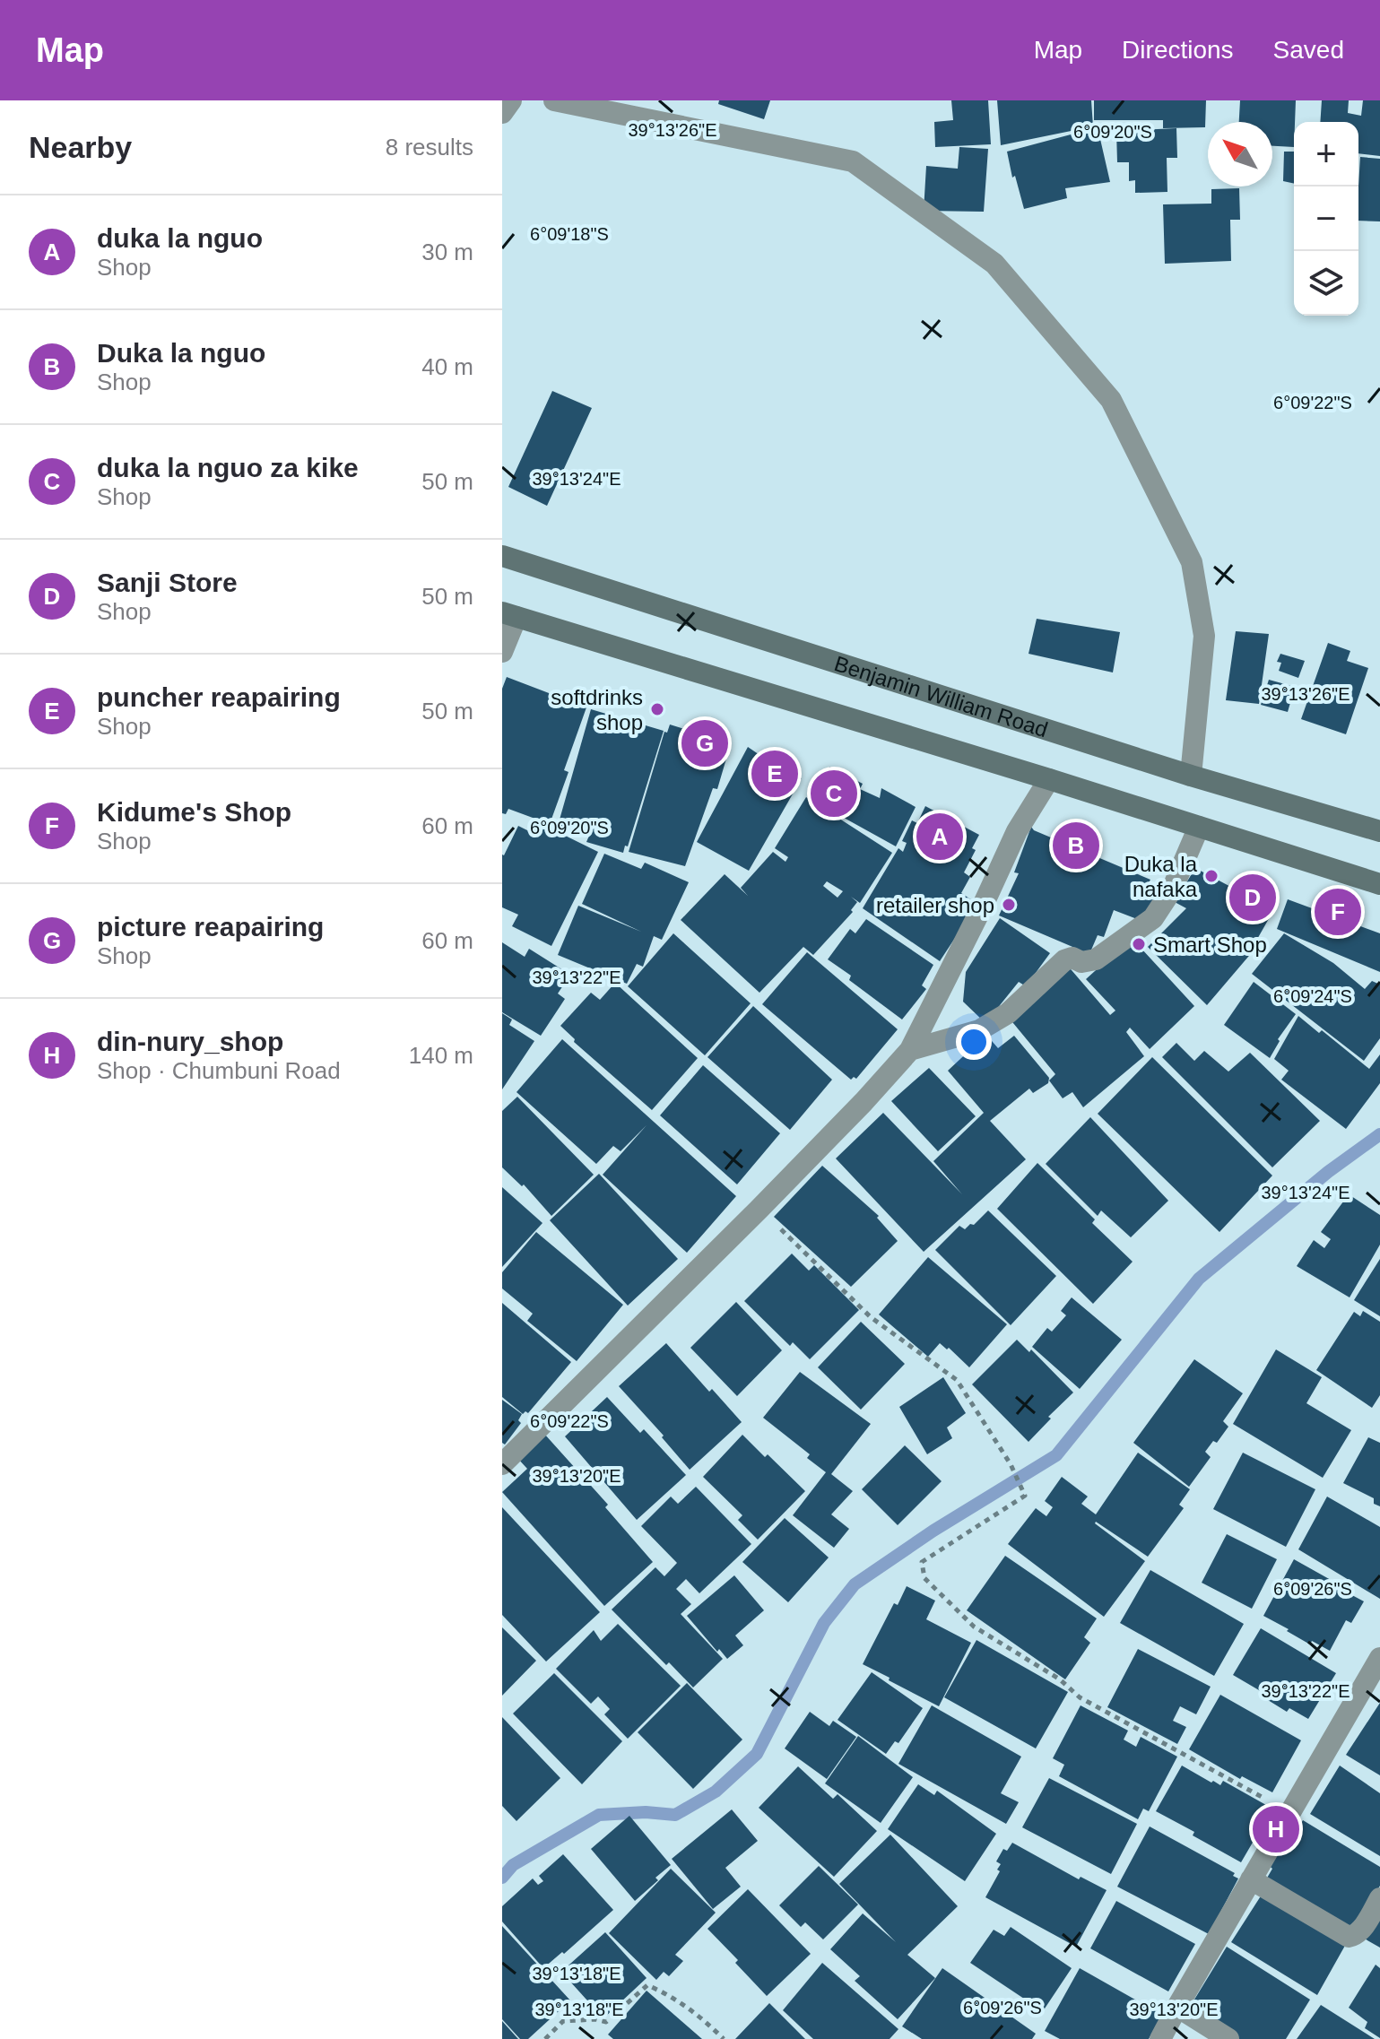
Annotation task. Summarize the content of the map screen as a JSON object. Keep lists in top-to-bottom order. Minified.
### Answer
{"streets":{"main road":["Benjamin William Road"]},"places":["softdrinks shop","Duka la nafaka","retailer shop","Smart Shop"],"north":"top left","page":{"header":"Map","nav":["Map","Directions","Saved"],"heading":["Nearby","8 results"],"map_buttons":["+","−"],"list":[{"mark":"A","name":"duka la nguo","note":"Shop","value":"30 m"},{"mark":"B","name":"Duka la nguo","note":"Shop","value":"40 m"},{"mark":"C","name":"duka la nguo za kike","note":"Shop","value":"50 m"},{"mark":"D","name":"Sanji Store","note":"Shop","value":"50 m"},{"mark":"E","name":"puncher reapairing","note":"Shop","value":"50 m"},{"mark":"F","name":"Kidume's Shop","note":"Shop","value":"60 m"},{"mark":"G","name":"picture reapairing","note":"Shop","value":"60 m"},{"mark":"H","name":"din-nury_shop","note":"Shop · Chumbuni Road","value":"140 m"}],"pins":["G","E","C","A","B","D","F","H"]},"coordinates":["39°13'26\"E","6°09'20\"S","6°09'18\"S","6°09'22\"S","39°13'24\"E","39°13'22\"E","6°09'24\"S","39°13'20\"E","6°09'26\"S","39°13'18\"E"]}
